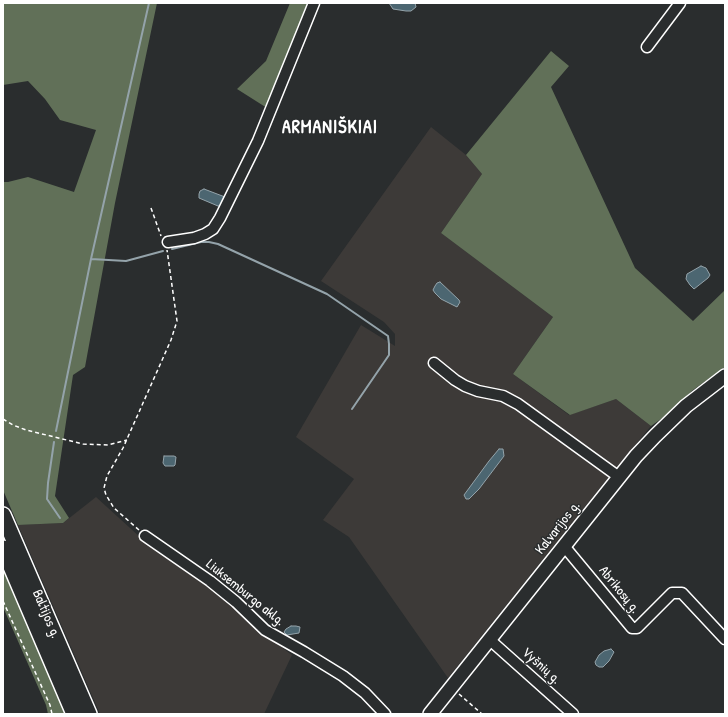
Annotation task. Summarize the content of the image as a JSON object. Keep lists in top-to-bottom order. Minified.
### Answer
{"streets":{"highway":["Baltijos g."],"main road":["Kalvarijos g."],"street":["Abrikosų g.","Liuksemburgo aklg.","Vyšnių g."]},"crossings":[["Kalvarijos g.","Abrikosų g."],["Kalvarijos g.","Vyšnių g."]],"districts":["ARMANIŠKIAI"]}
